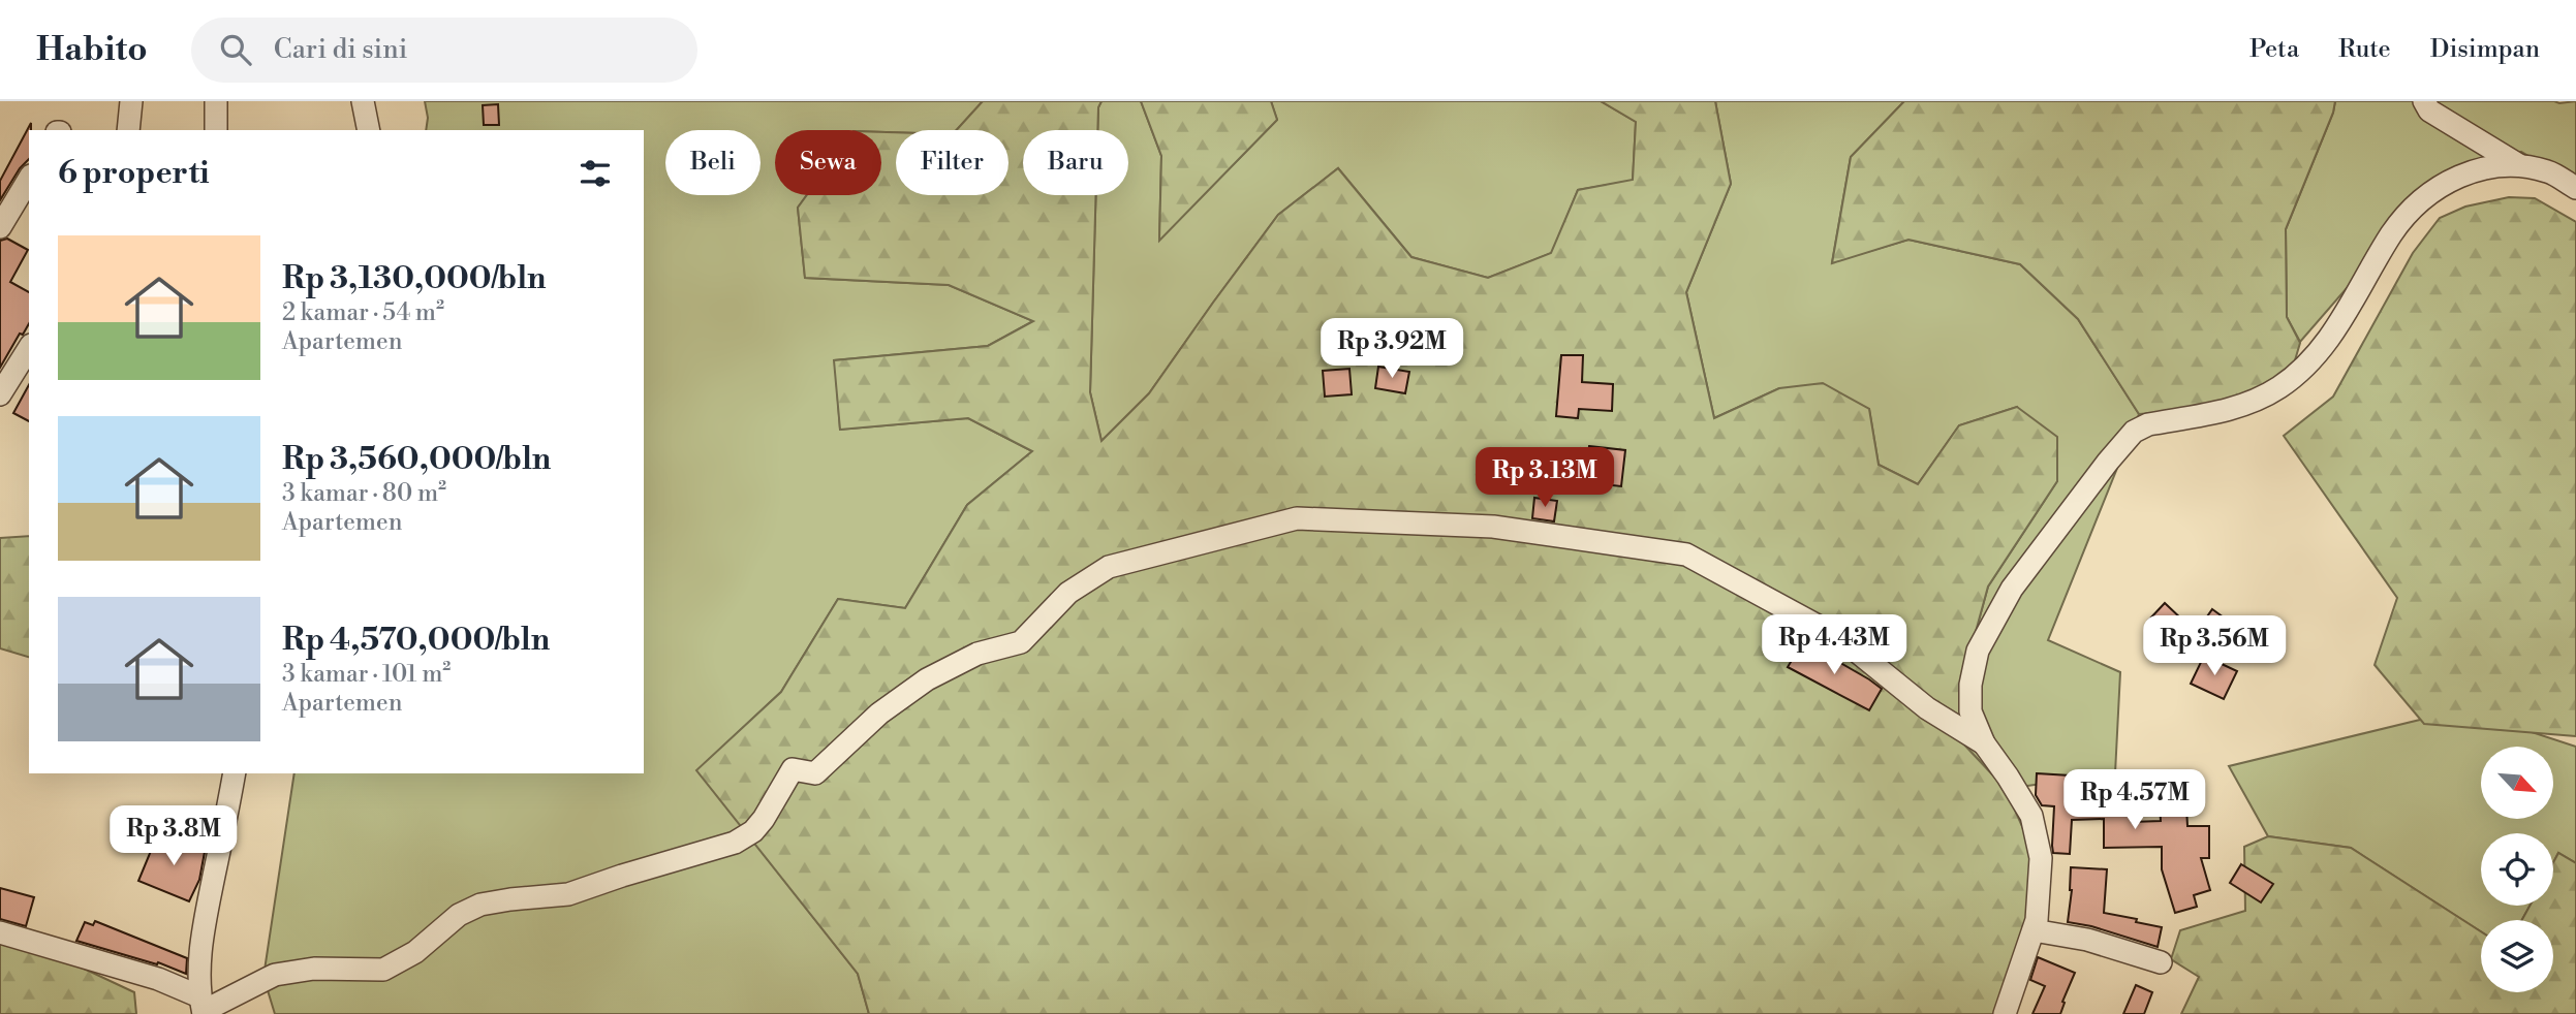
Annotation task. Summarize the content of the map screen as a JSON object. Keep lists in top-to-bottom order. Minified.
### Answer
{"north":"bottom right","page":{"header":"Habito","search":"Cari di sini","nav":["Peta","Rute","Disimpan"],"chip":["Beli","Sewa","Filter","Baru"],"heading":"6 properti","list":[{"name":"Rp 3,130,000/bln","note":"2 kamar · 54 m² · Apartemen"},{"name":"Rp 3,560,000/bln","note":"3 kamar · 80 m² · Apartemen"},{"name":"Rp 4,570,000/bln","note":"3 kamar · 101 m² · Apartemen"}],"price":["Rp 3.92M","Rp 3.13M","Rp 4.43M","Rp 3.56M","Rp 4.57M","Rp 3.8M"]}}
